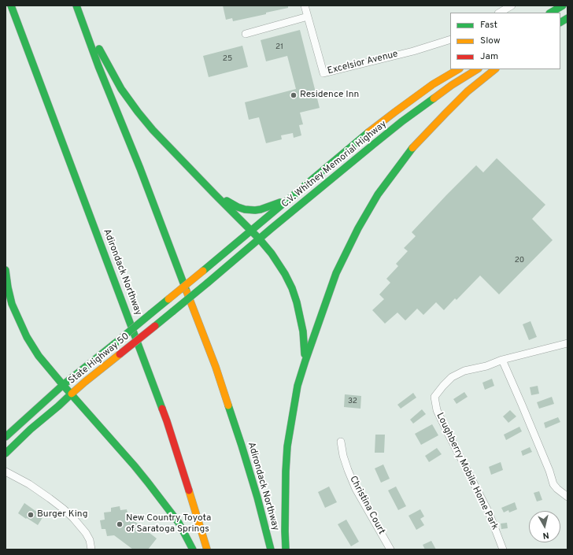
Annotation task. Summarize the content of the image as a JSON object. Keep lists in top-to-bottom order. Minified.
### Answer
{"streets":{"main road":["C.V. Whitney Memorial Highway","Adirondack Northway","State Highway 50"],"street":["Excelsior Avenue","Loughberry Mobile Home Park","Christina Court"]},"crossings":[["C.V. Whitney Memorial Highway","State Highway 50"]],"places":["Residence Inn","Burger King","New Country Toyota of Saratoga Springs"],"house_numbers":["21","25","20","32"],"legend":["Fast","Slow","Jam"],"north":"bottom"}
